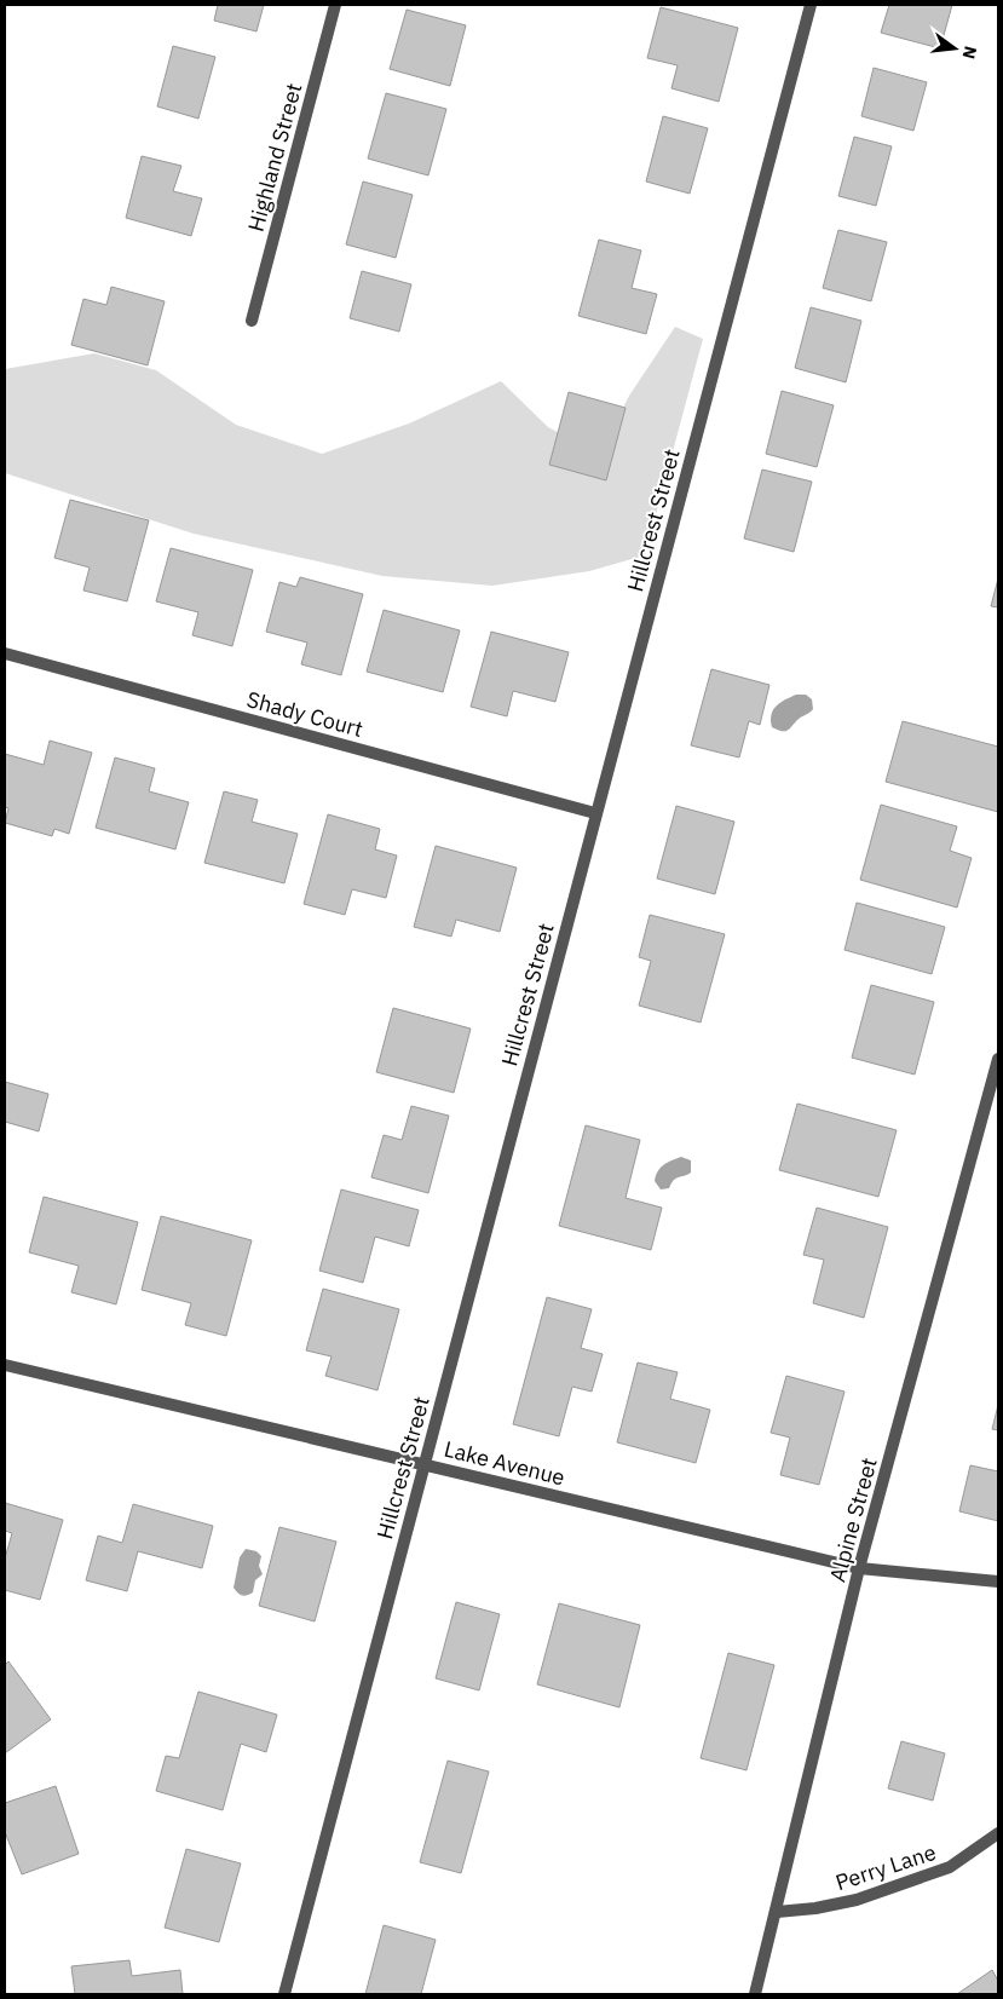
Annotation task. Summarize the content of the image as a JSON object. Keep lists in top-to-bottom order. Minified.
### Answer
{"streets":{"street":["Highland Street","Hillcrest Street","Shady Court","Lake Avenue","Alpine Street","Perry Lane"]},"crossings":[["Hillcrest Street","Shady Court"],["Hillcrest Street","Lake Avenue"],["Lake Avenue","Alpine Street"],["Alpine Street","Perry Lane"]],"north":"right"}
